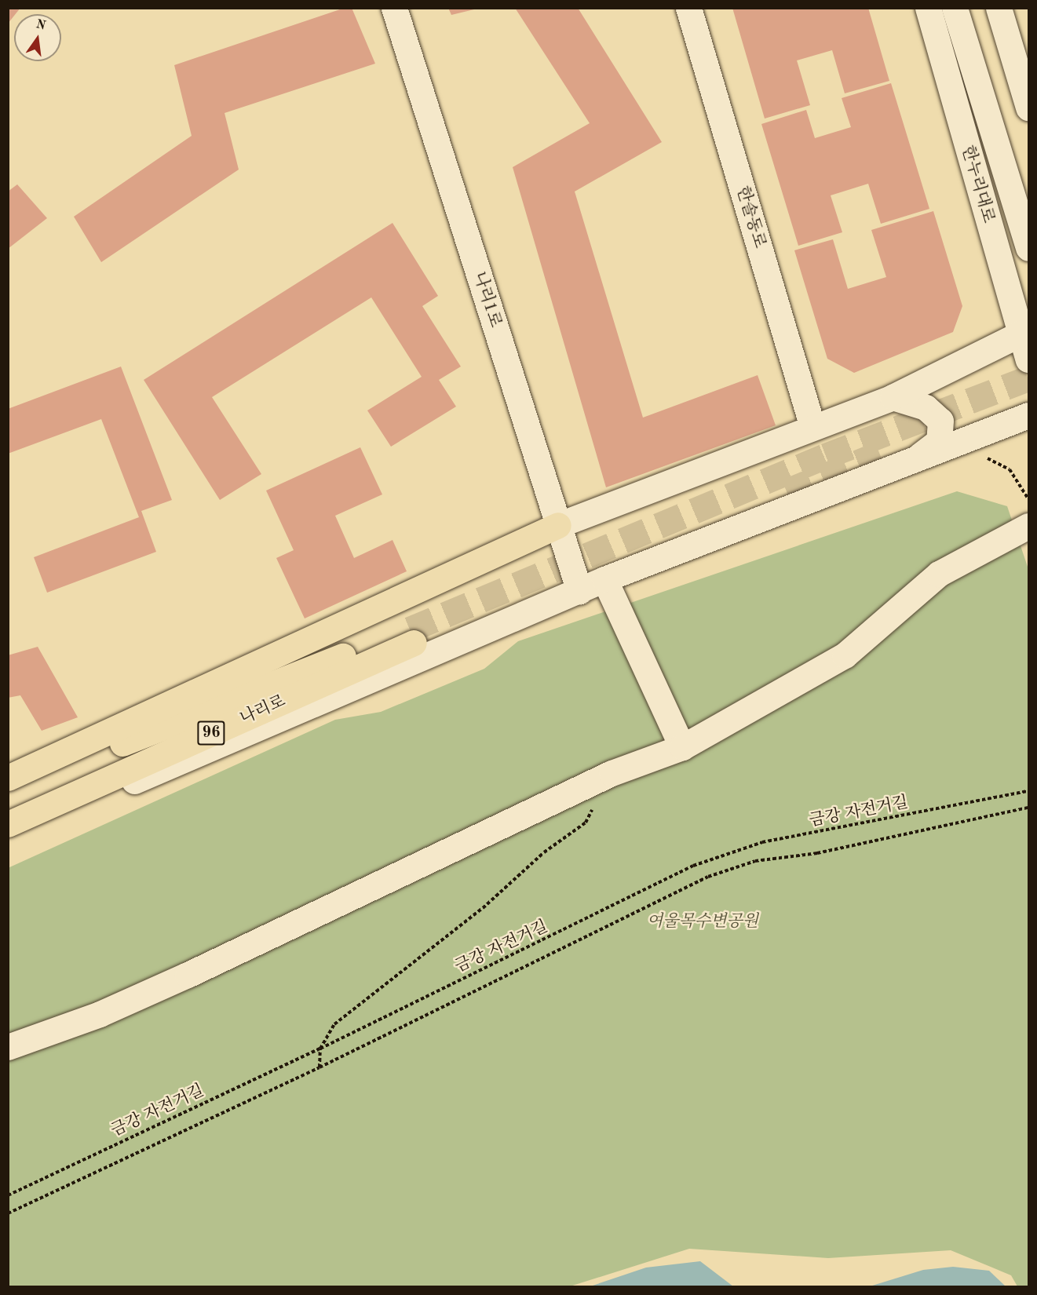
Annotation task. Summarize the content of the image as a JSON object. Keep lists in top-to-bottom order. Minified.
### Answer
{"streets":{"main road":["나리로","96"],"street":["한누리대로","한솔동로","나리1로"],"path":["금강 자전거길"]},"parks":["여울목수변공원"],"north":"top"}
